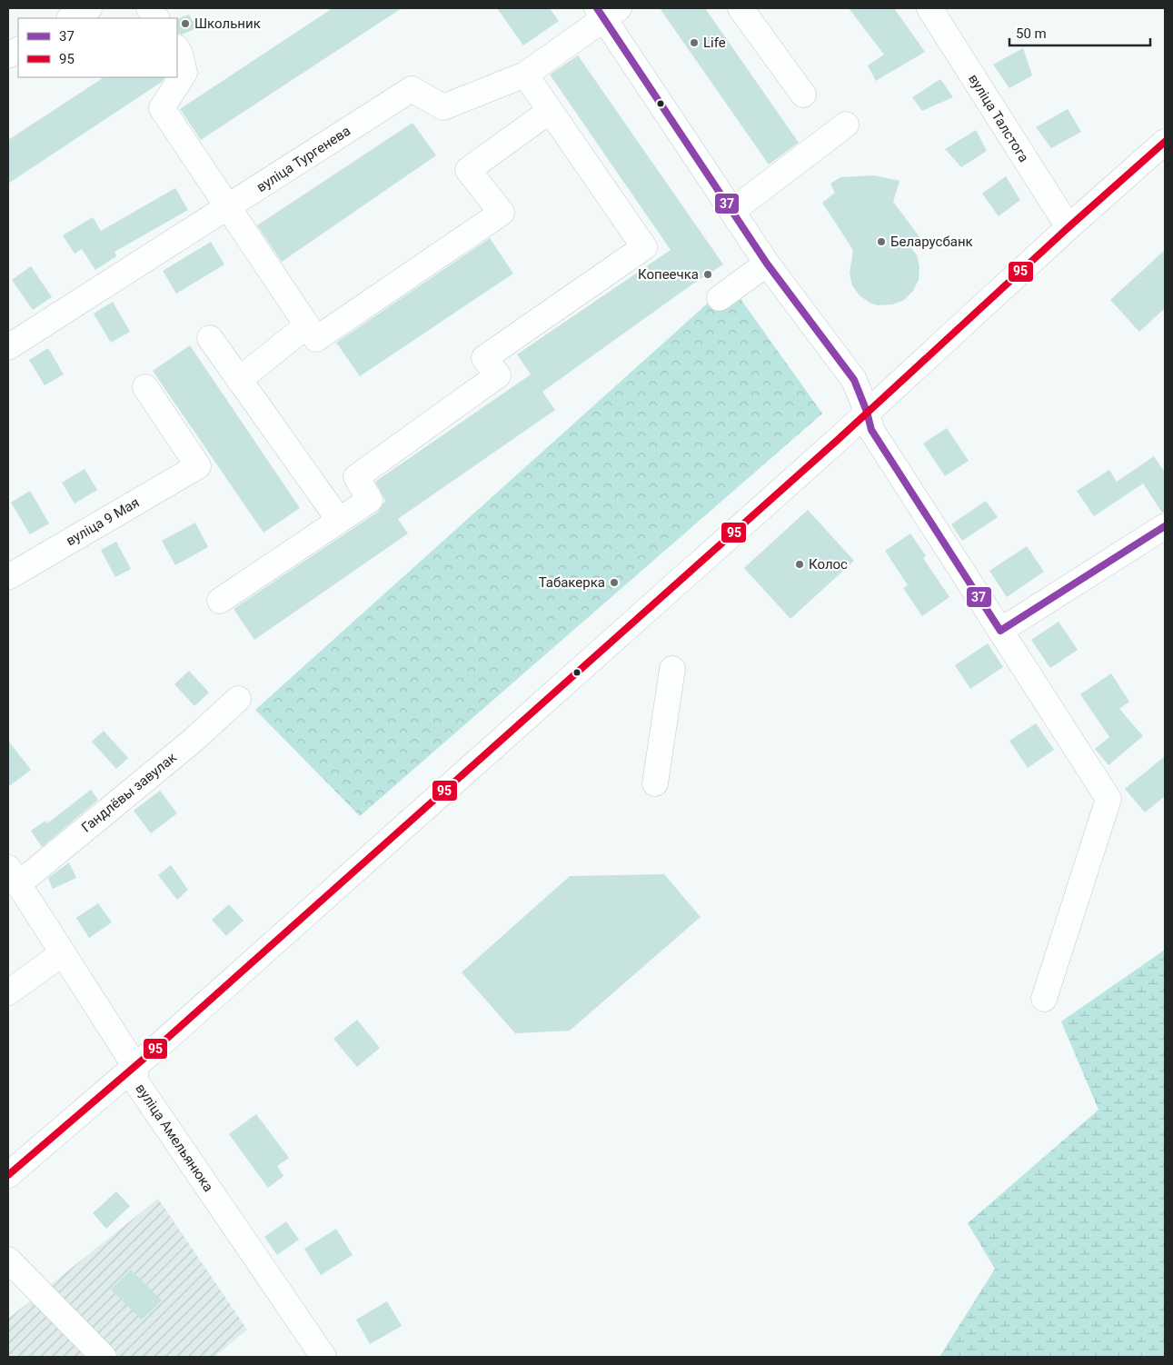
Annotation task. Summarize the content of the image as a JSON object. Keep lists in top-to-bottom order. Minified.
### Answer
{"streets":{"street":["вуліца Талстога","вуліца Тургенева","вуліца 9 Мая","Гандлёвы завулак","вуліца Амельянюка"]},"crossings":[["Гандлёвы завулак","вуліца Амельянюка"]],"places":["Школьник","Life","Беларусбанк","Копеечка","Колос","Табакерка"],"lines":["transit line 37","transit line 95"],"legend":["37","95"],"scale_bar":"50 m"}
